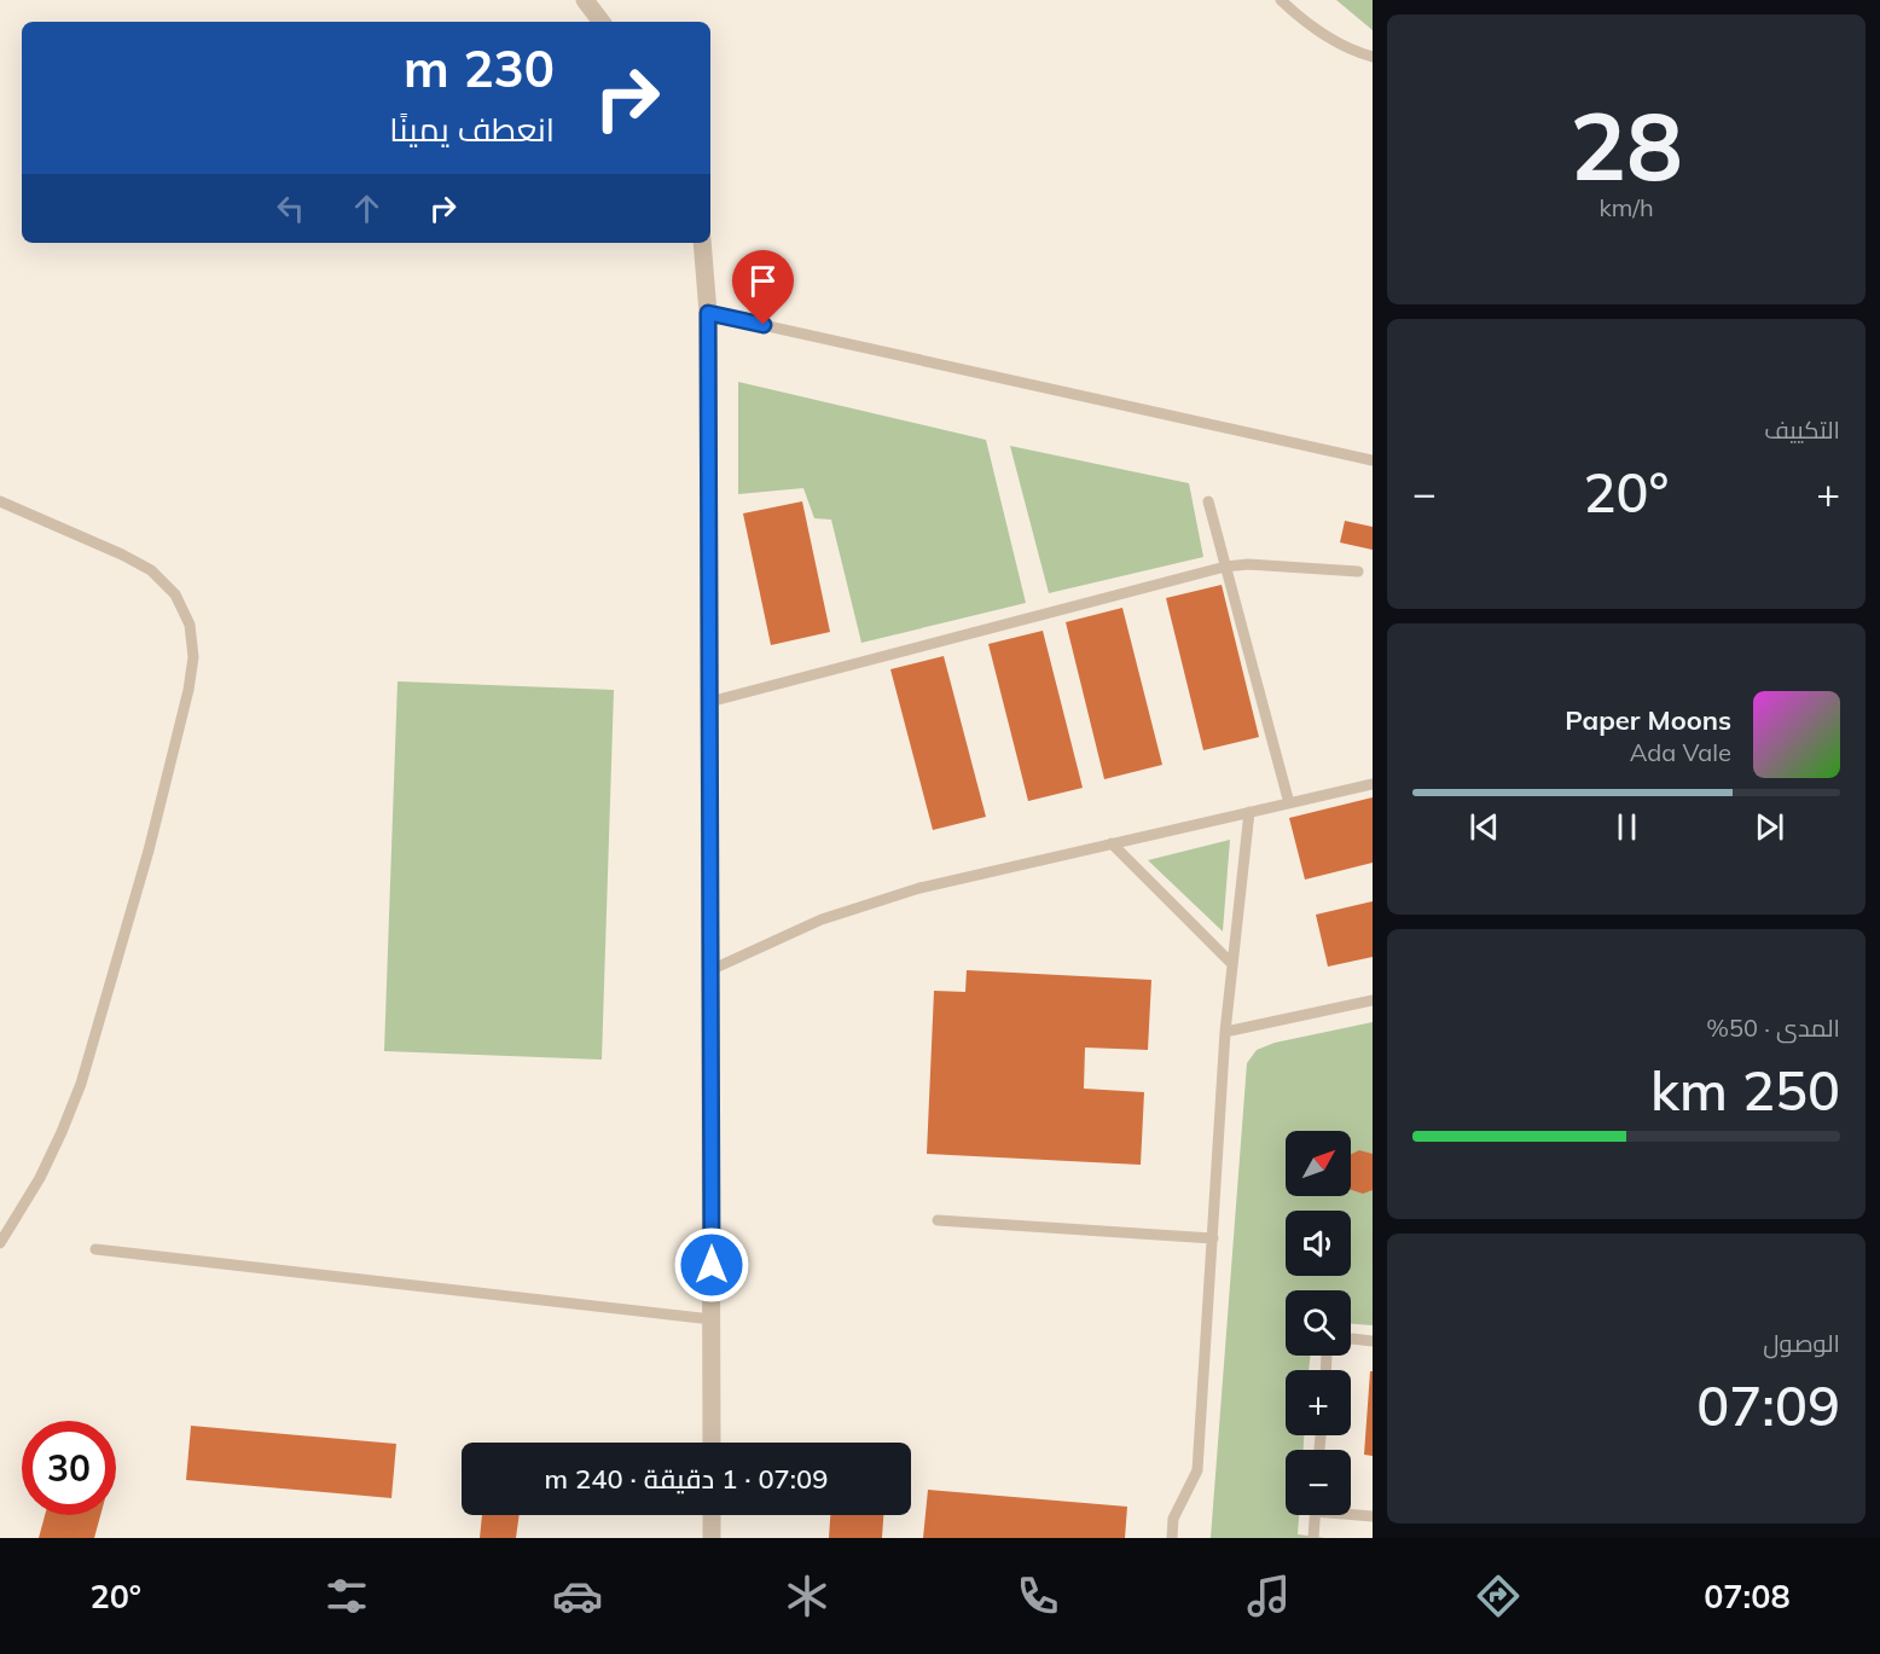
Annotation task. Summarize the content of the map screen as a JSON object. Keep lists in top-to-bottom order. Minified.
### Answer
{"north":"top right","page":{"tile":[["28","km/h"],"التكييف",["المدى · 50%","250 km"],["الوصول","07:09"]],"turn":["230 m","انعطف يمينًا"],"heat":["−","20°","+"],"song":["Paper Moons","Ada Vale"],"map_buttons":["+","−"],"limit":"30","trip":"07:09 · 1 دقيقة · 240 m","tabs":["07:08","20°"]}}
